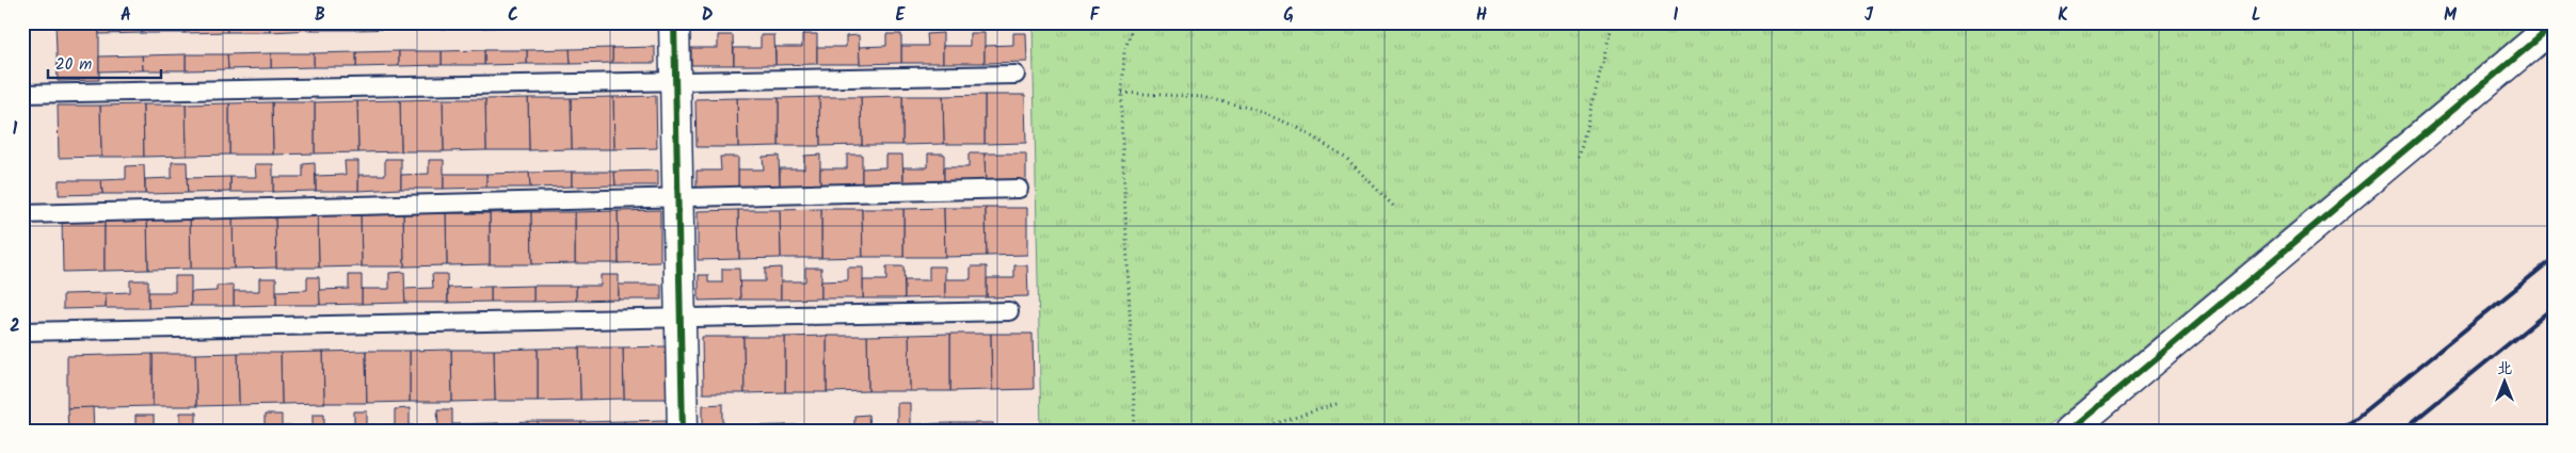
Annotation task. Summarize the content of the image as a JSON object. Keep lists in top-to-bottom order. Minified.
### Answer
{"scale_bar":"20 m","north":"top","grid":{"columns":["A","B","C","D","E","F","G","H","I","J","K","L","M"],"rows":["1","2"]}}
